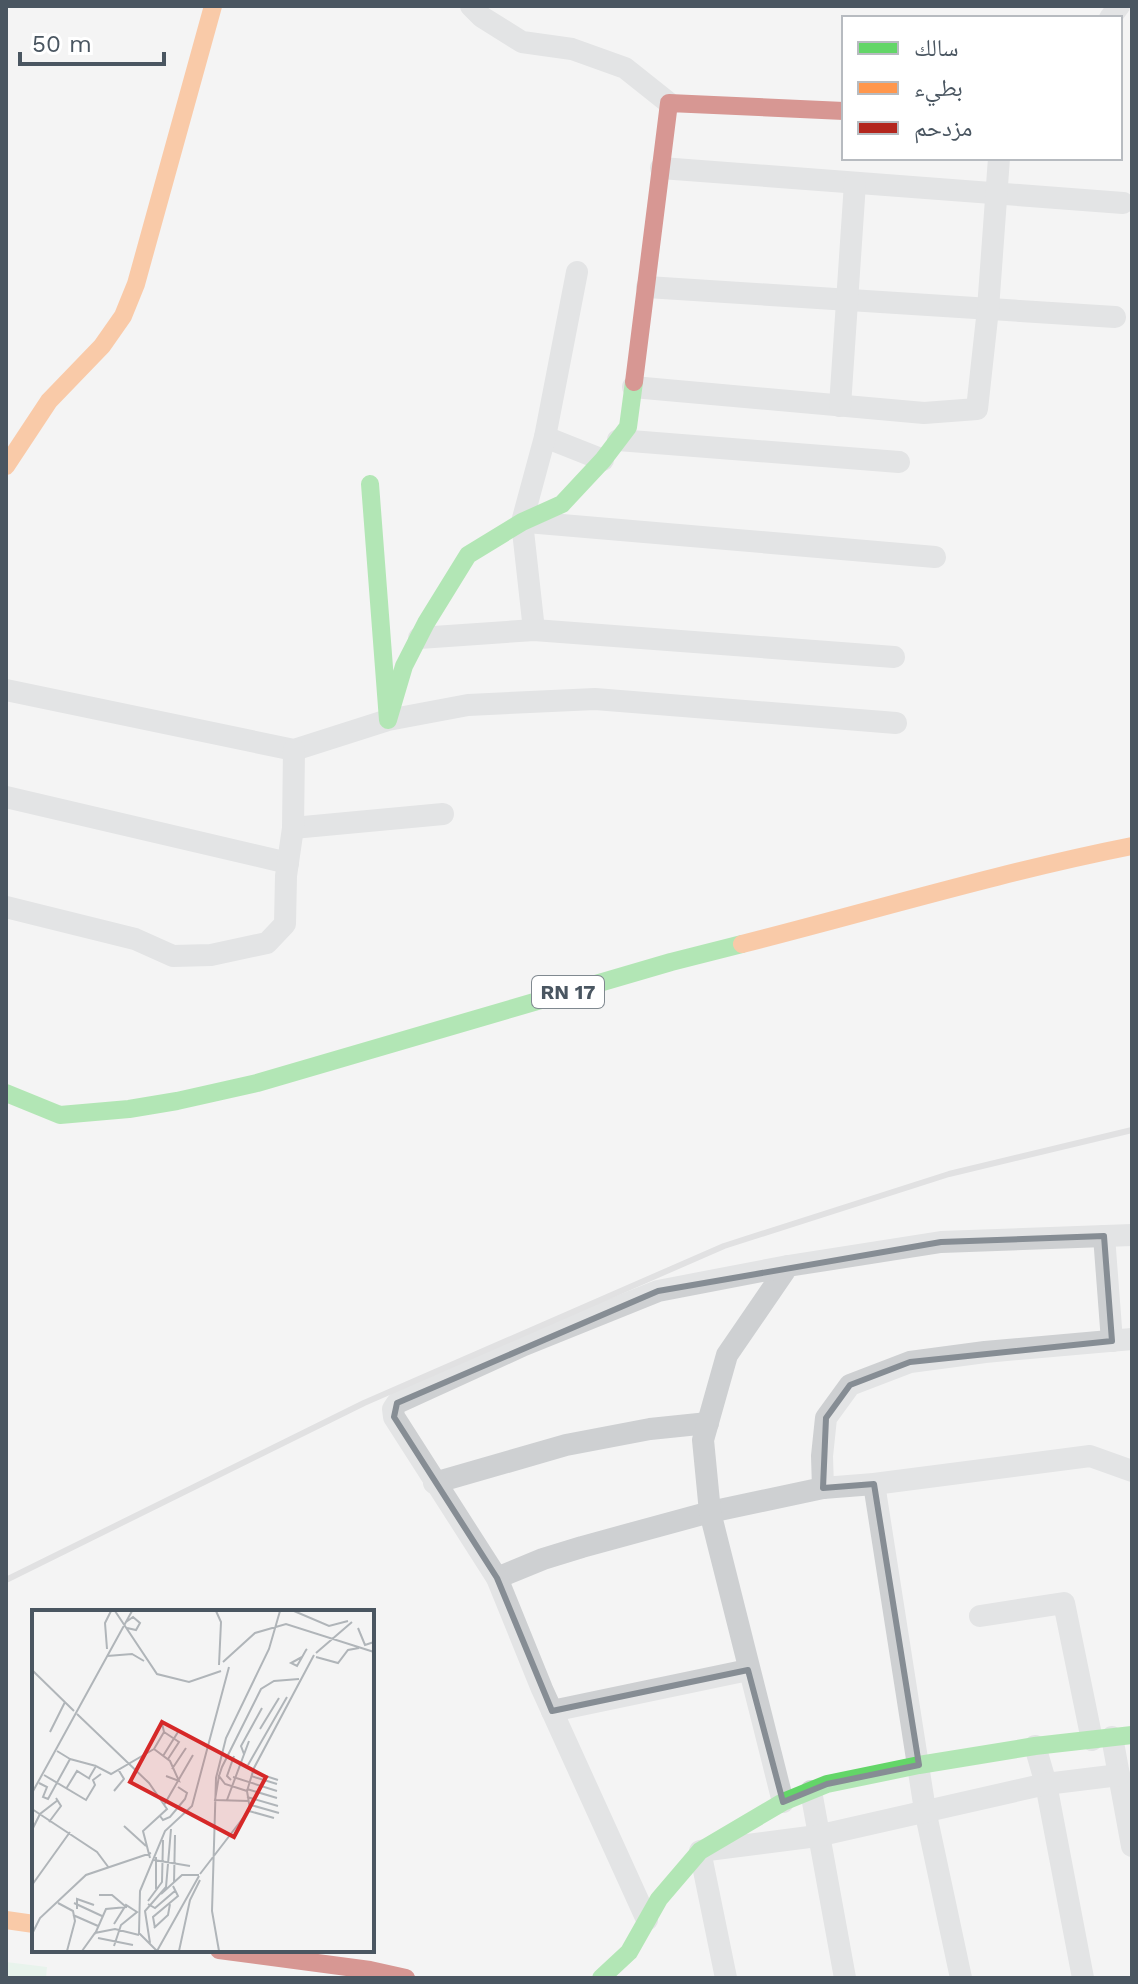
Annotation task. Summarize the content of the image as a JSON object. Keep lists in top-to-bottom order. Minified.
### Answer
{"streets":{"street":["RN 17"]},"legend":["سالك","بطيء","مزدحم"],"scale_bar":"50 m"}
